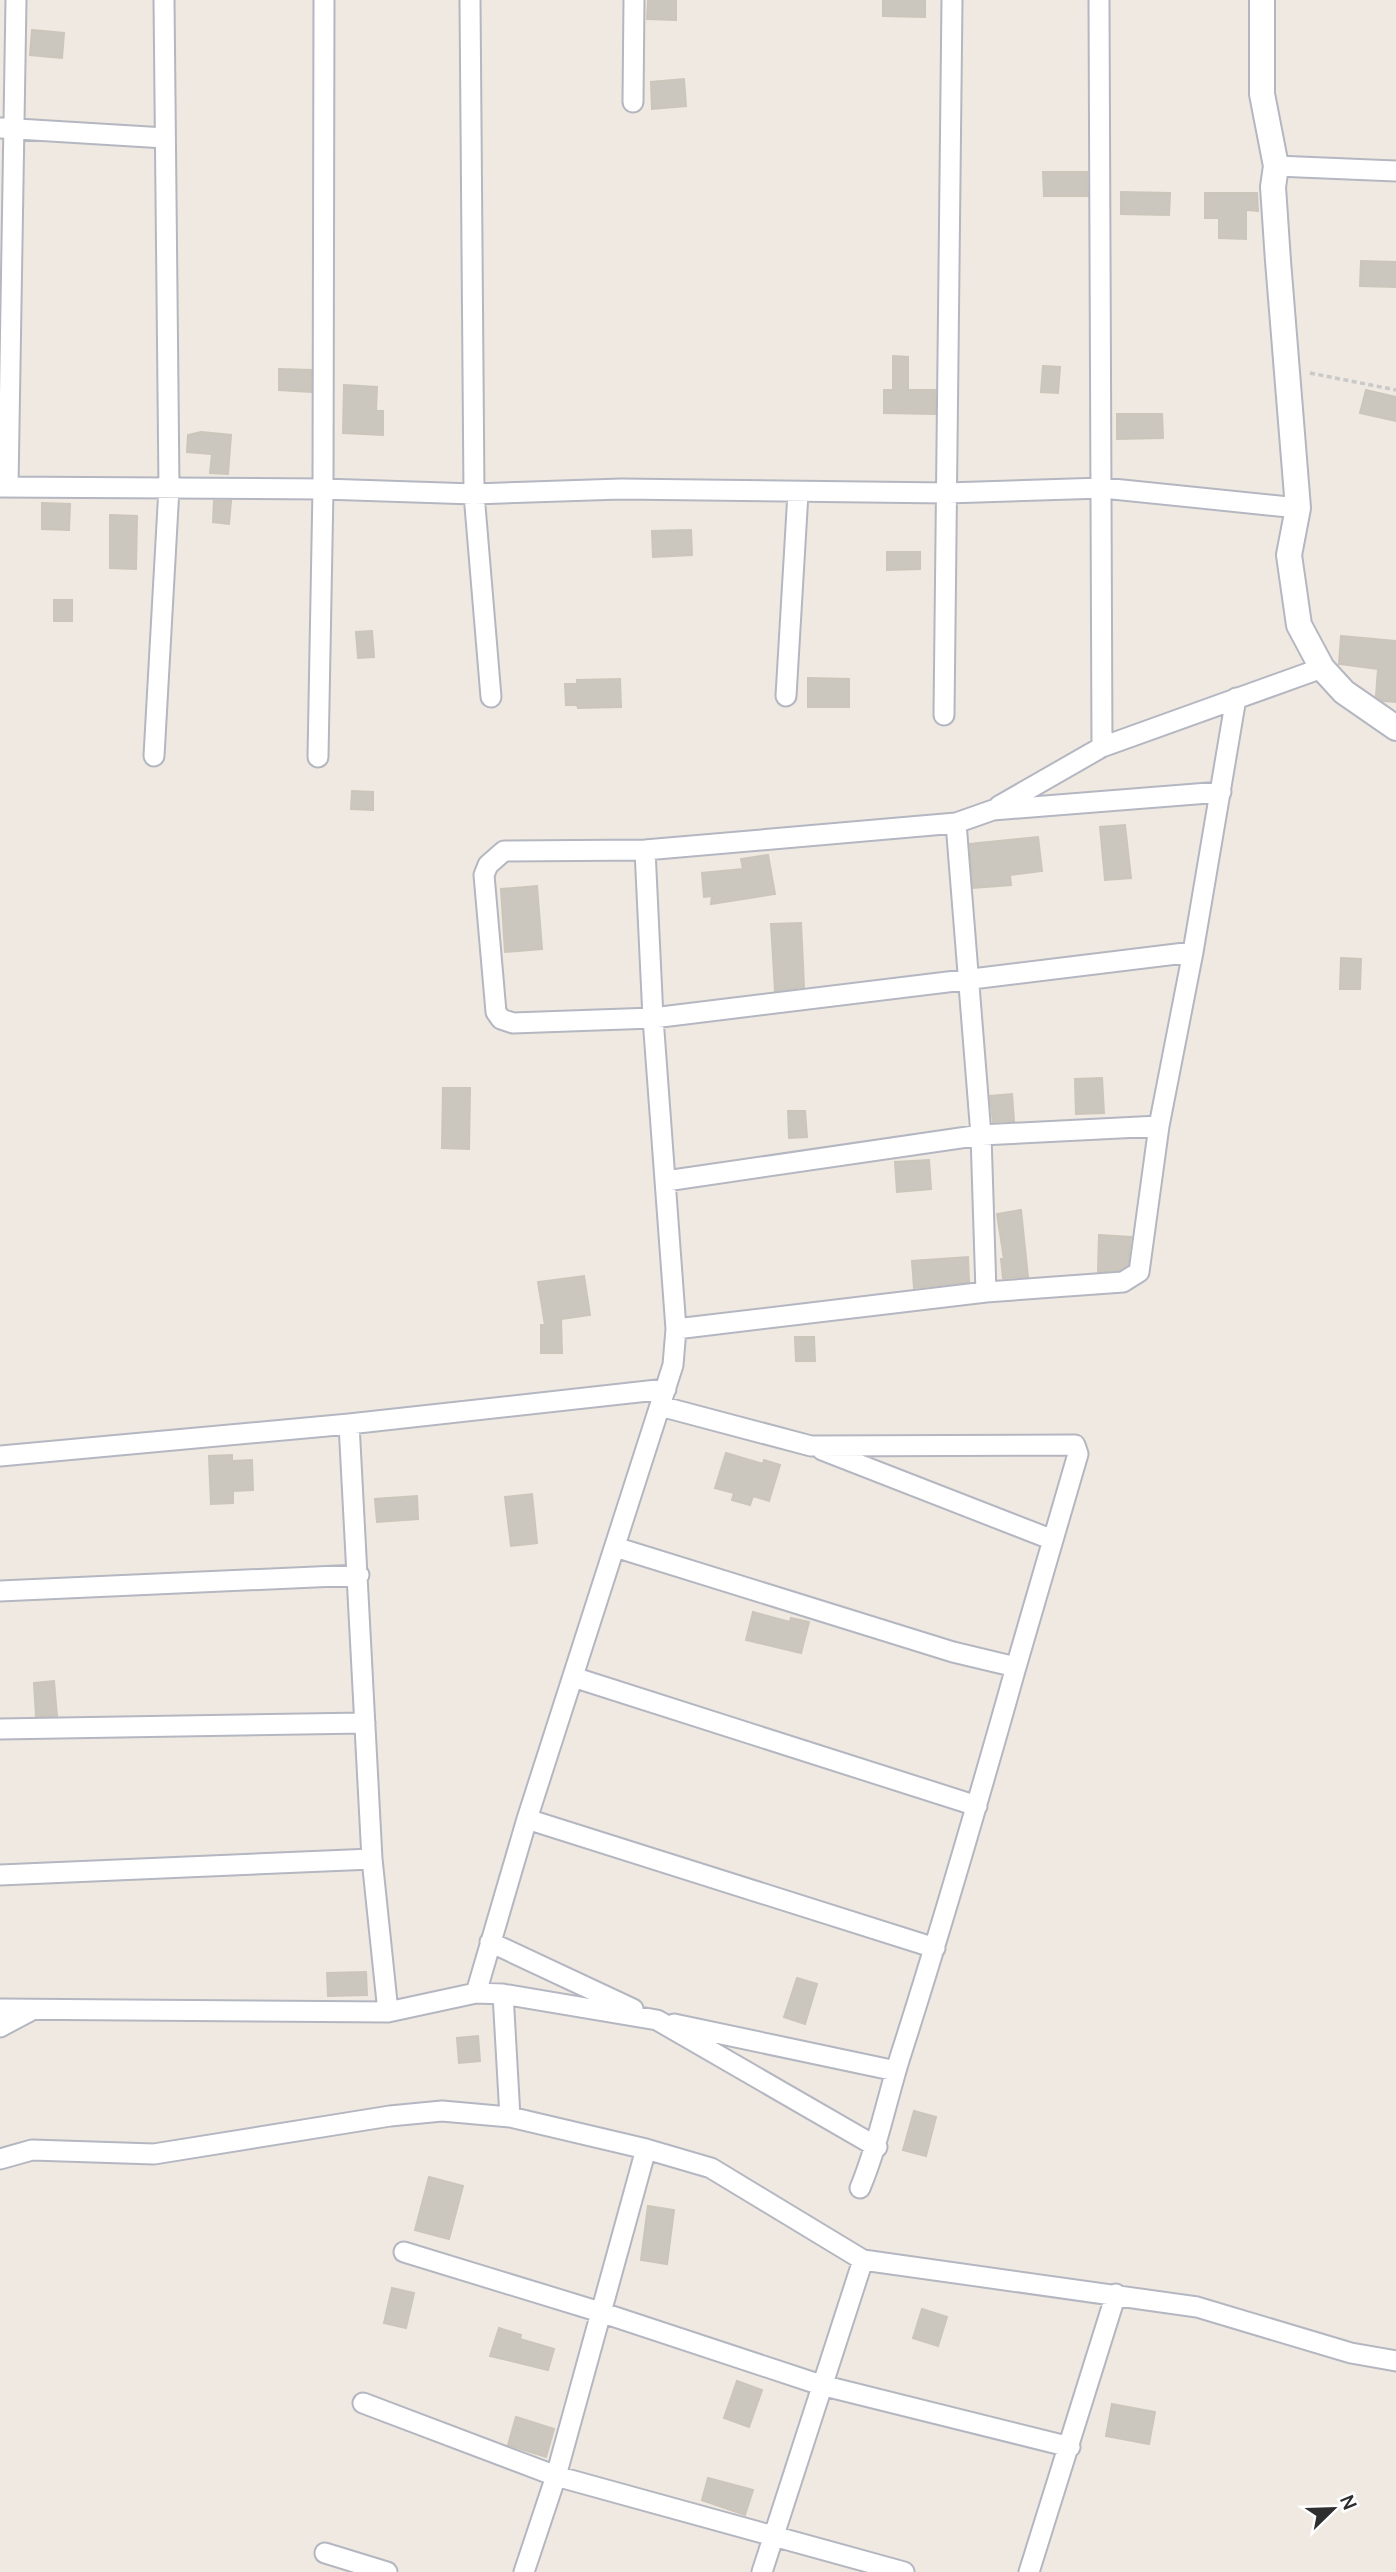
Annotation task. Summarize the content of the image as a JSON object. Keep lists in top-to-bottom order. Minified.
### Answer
{"north":"top right"}
